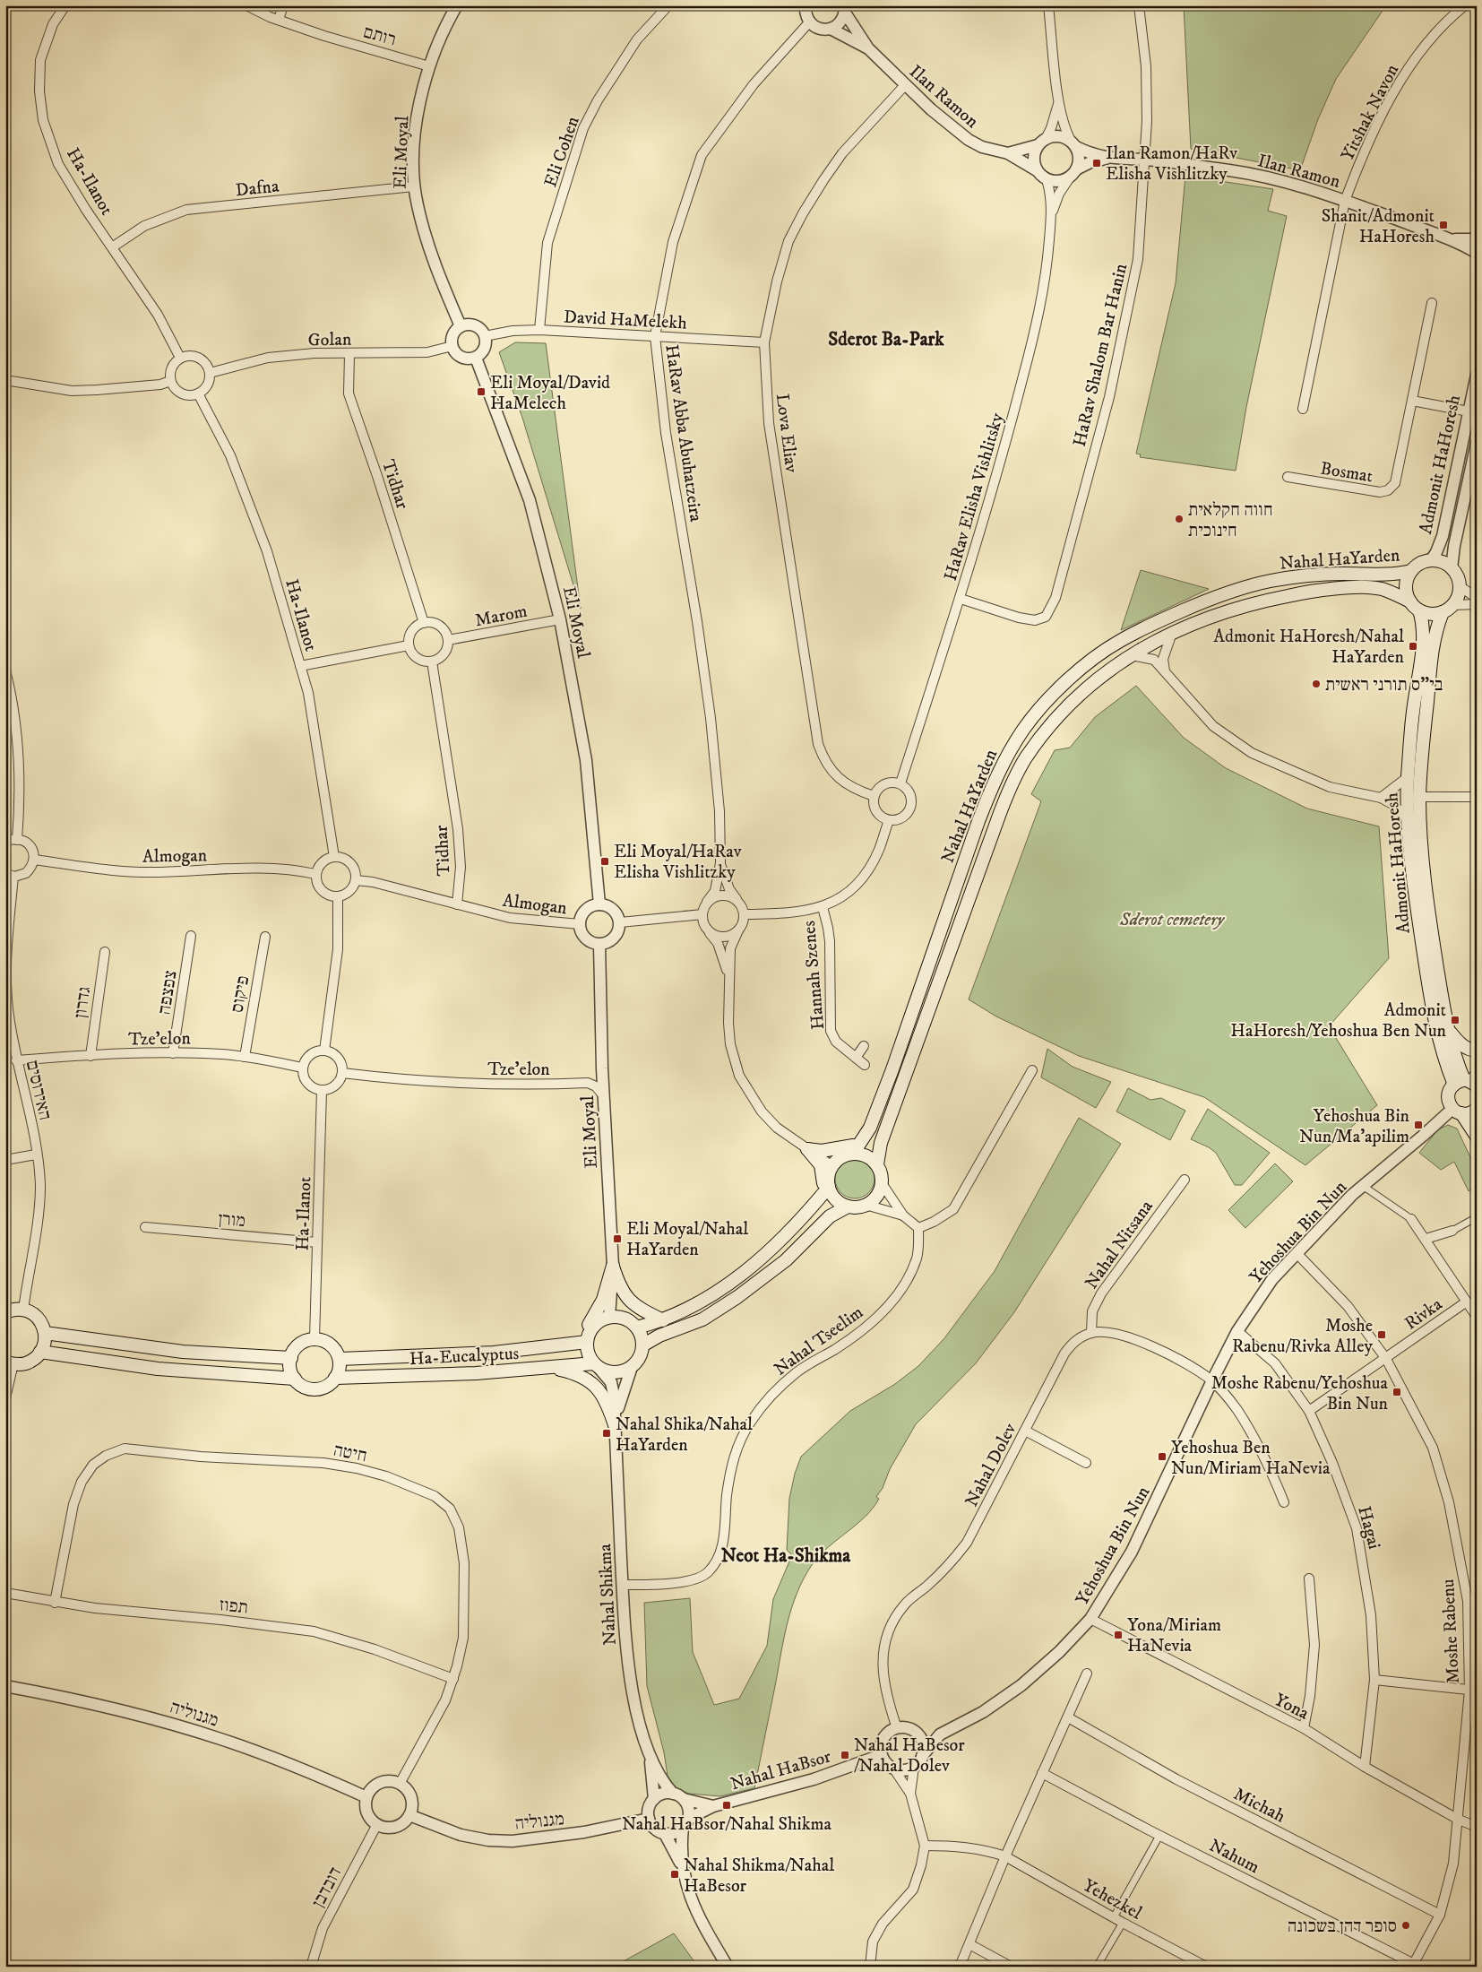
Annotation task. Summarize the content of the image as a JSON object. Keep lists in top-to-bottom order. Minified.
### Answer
{"streets":{"main road":["Admonit HaHoresh","Nahal HaYarden","Ha-Eucalyptus"],"street":["רותם","Ilan Ramon","Yitshak Navon","Eli Cohen","Eli Moyal","Ha-Ilanot","Dafna","David HaMelekh","Golan","HaRav Shalom Bar Hanin","HaRav Abba Abuhatzeira","Lova Eliav","Bosmat","Tidhar","HaRav Elisha Vishlitsky","Marom","Almogan","Hannah Szenes","צפצפה","פיקוס","גדרון","Tze'elon","האירוסים","מורן","Yehoshua Bin Nun","Nahal Nitsana","Rivka","Nahal Tseelim","חיטה","Nahal Dolev","Hagai","Nahal Shikma","תפוז","Moshe Rabenu","Yona","מגנוליה","Nahal HaBsor","Michah","Nahum","דובדבן","Yehezkel"]},"crossings":[["רותם","Eli Moyal"],["Ilan Ramon","Yitshak Navon"],["Ilan Ramon","HaRav Shalom Bar Hanin"],["Ilan Ramon","HaRav Abba Abuhatzeira"],["Ilan Ramon","Lova Eliav"],["Ilan Ramon","HaRav Elisha Vishlitsky"],["Eli Cohen","David HaMelekh"],["Eli Moyal","Dafna"],["Eli Moyal","David HaMelekh"],["Eli Moyal","Golan"],["Eli Moyal","Marom"],["Eli Moyal","Almogan"],["Eli Moyal","Ha-Eucalyptus"],["Eli Moyal","Nahal Shikma"],["Ha-Ilanot","Dafna"],["Ha-Ilanot","Golan"],["Ha-Ilanot","Almogan"],["Ha-Ilanot","Tze'elon"],["Ha-Ilanot","מורן"],["Ha-Ilanot","Ha-Eucalyptus"],["David HaMelekh","Golan"],["David HaMelekh","HaRav Abba Abuhatzeira"],["David HaMelekh","Lova Eliav"],["Golan","Tidhar"],["HaRav Shalom Bar Hanin","HaRav Elisha Vishlitsky"],["Lova Eliav","HaRav Elisha Vishlitsky"],["Admonit HaHoresh","Nahal HaYarden"],["Tidhar","Marom"],["Tidhar","Almogan"],["צפצפה","Tze'elon"],["פיקוס","Tze'elon"],["גדרון","Tze'elon"],["Tze'elon","האירוסים"],["Yehoshua Bin Nun","Nahal Dolev"],["Yehoshua Bin Nun","Hagai"],["Yehoshua Bin Nun","Moshe Rabenu"],["Yehoshua Bin Nun","Yona"],["Nahal Nitsana","Nahal Dolev"],["Rivka","Hagai"],["Rivka","Moshe Rabenu"],["Nahal Tseelim","Nahal Shikma"],["Ha-Eucalyptus","Nahal Shikma"],["חיטה","תפוז"],["חיטה","מגנוליה"],["חיטה","דובדבן"],["Nahal Dolev","Nahal HaBsor"],["Hagai","Yona"],["Nahal Shikma","מגנוליה"],["Nahal Shikma","Nahal HaBsor"],["Moshe Rabenu","Yona"],["Moshe Rabenu","Michah"],["Moshe Rabenu","Nahum"],["מגנוליה","Nahal HaBsor"],["מגנוליה","דובדבן"]],"districts":["Sderot Ba-Park","Neot Ha-Shikma"],"parks":["Sderot cemetery"],"places":{"transit":["Ilan Ramon/HaRv Elisha Vishlitzky","Shanit/Admonit HaHoresh","Eli Moyal/David HaMelech","Admonit HaHoresh/Nahal HaYarden","Eli Moyal/HaRav Elisha Vishlitzky","Admonit HaHoresh/Yehoshua Ben Nun","Yehoshua Bin Nun/Ma'apilim","Eli Moyal/Nahal HaYarden","Moshe Rabenu/Rivka Alley","Moshe Rabenu/Yehoshua Bin Nun","Nahal Shika/Nahal HaYarden","Yehoshua Ben Nun/Miriam HaNevia","Yona/Miriam HaNevia","Nahal HaBesor /Nahal Dolev","Nahal HaBsor/Nahal Shikma","Nahal Shikma/Nahal HaBesor"],"other":["חווה חקלאית חינוכית","בי\"ס תורני ראשית","סופר דהן בשכונה"]}}
